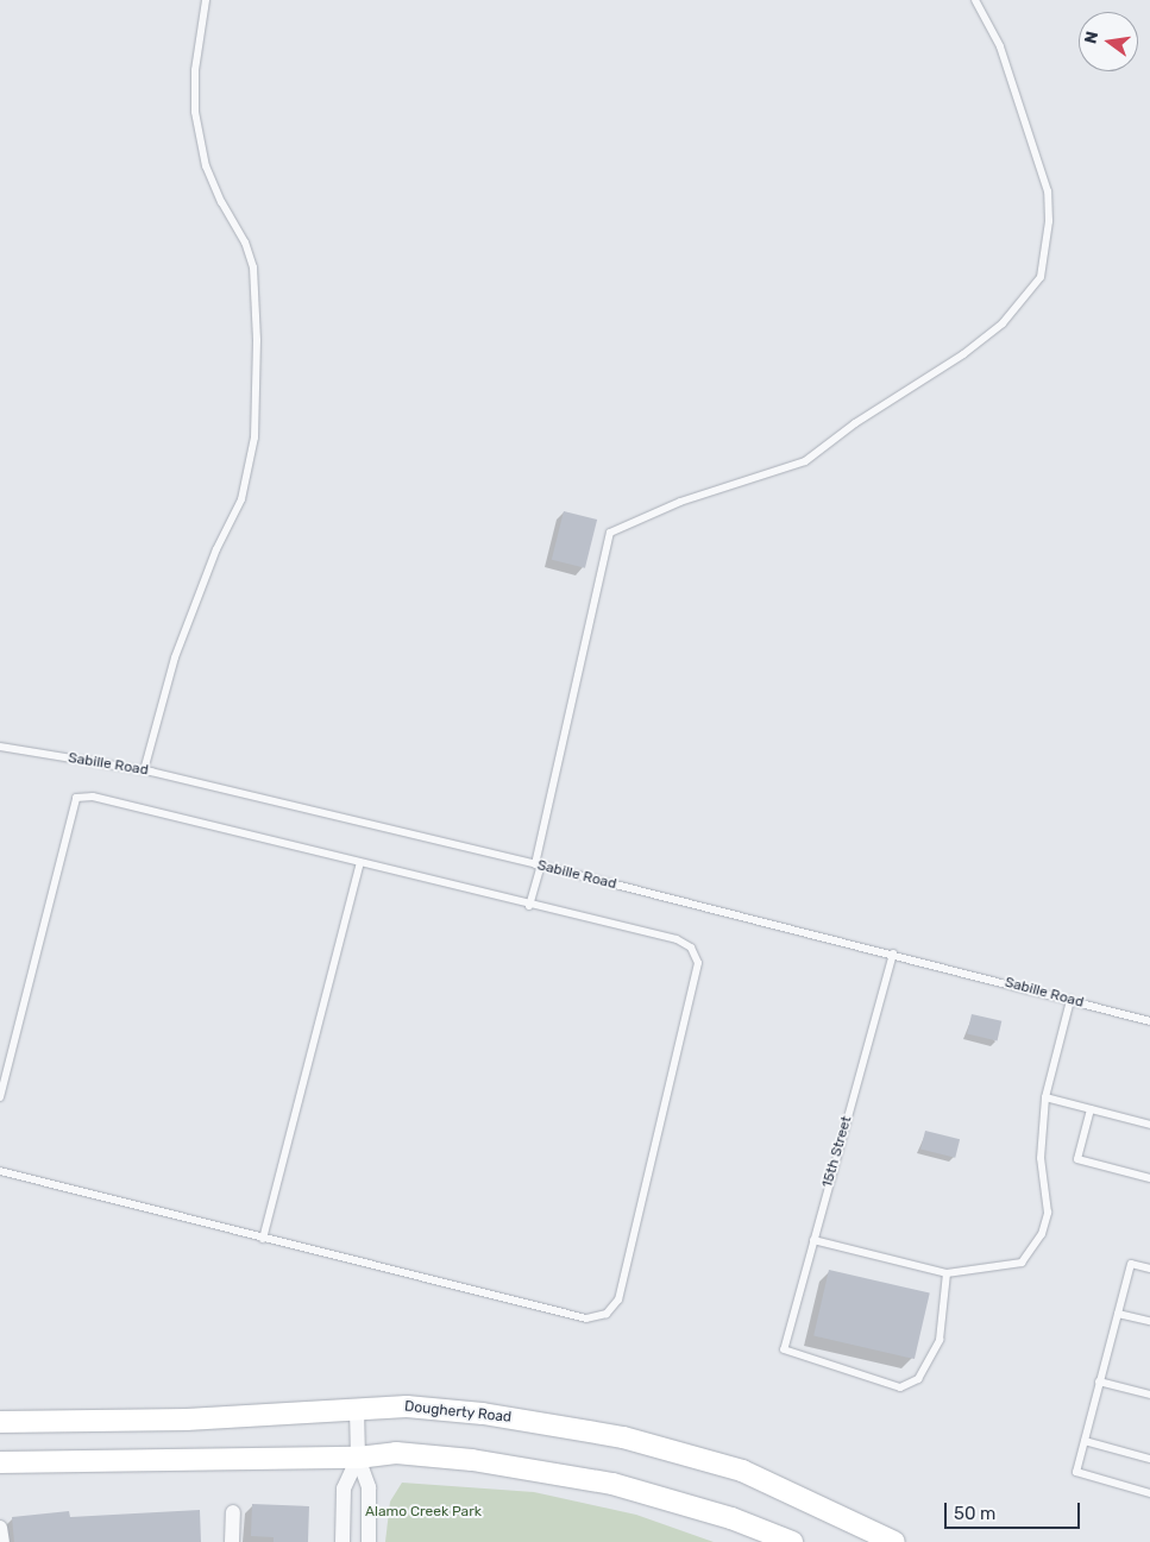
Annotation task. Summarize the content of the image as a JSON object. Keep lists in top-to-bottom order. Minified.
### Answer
{"streets":{"main road":["Dougherty Road"],"lane":["Sabille Road","15th Street"]},"crossings":[["Sabille Road","15th Street"]],"parks":["Alamo Creek Park"],"scale_bar":"50 m","north":"left"}
